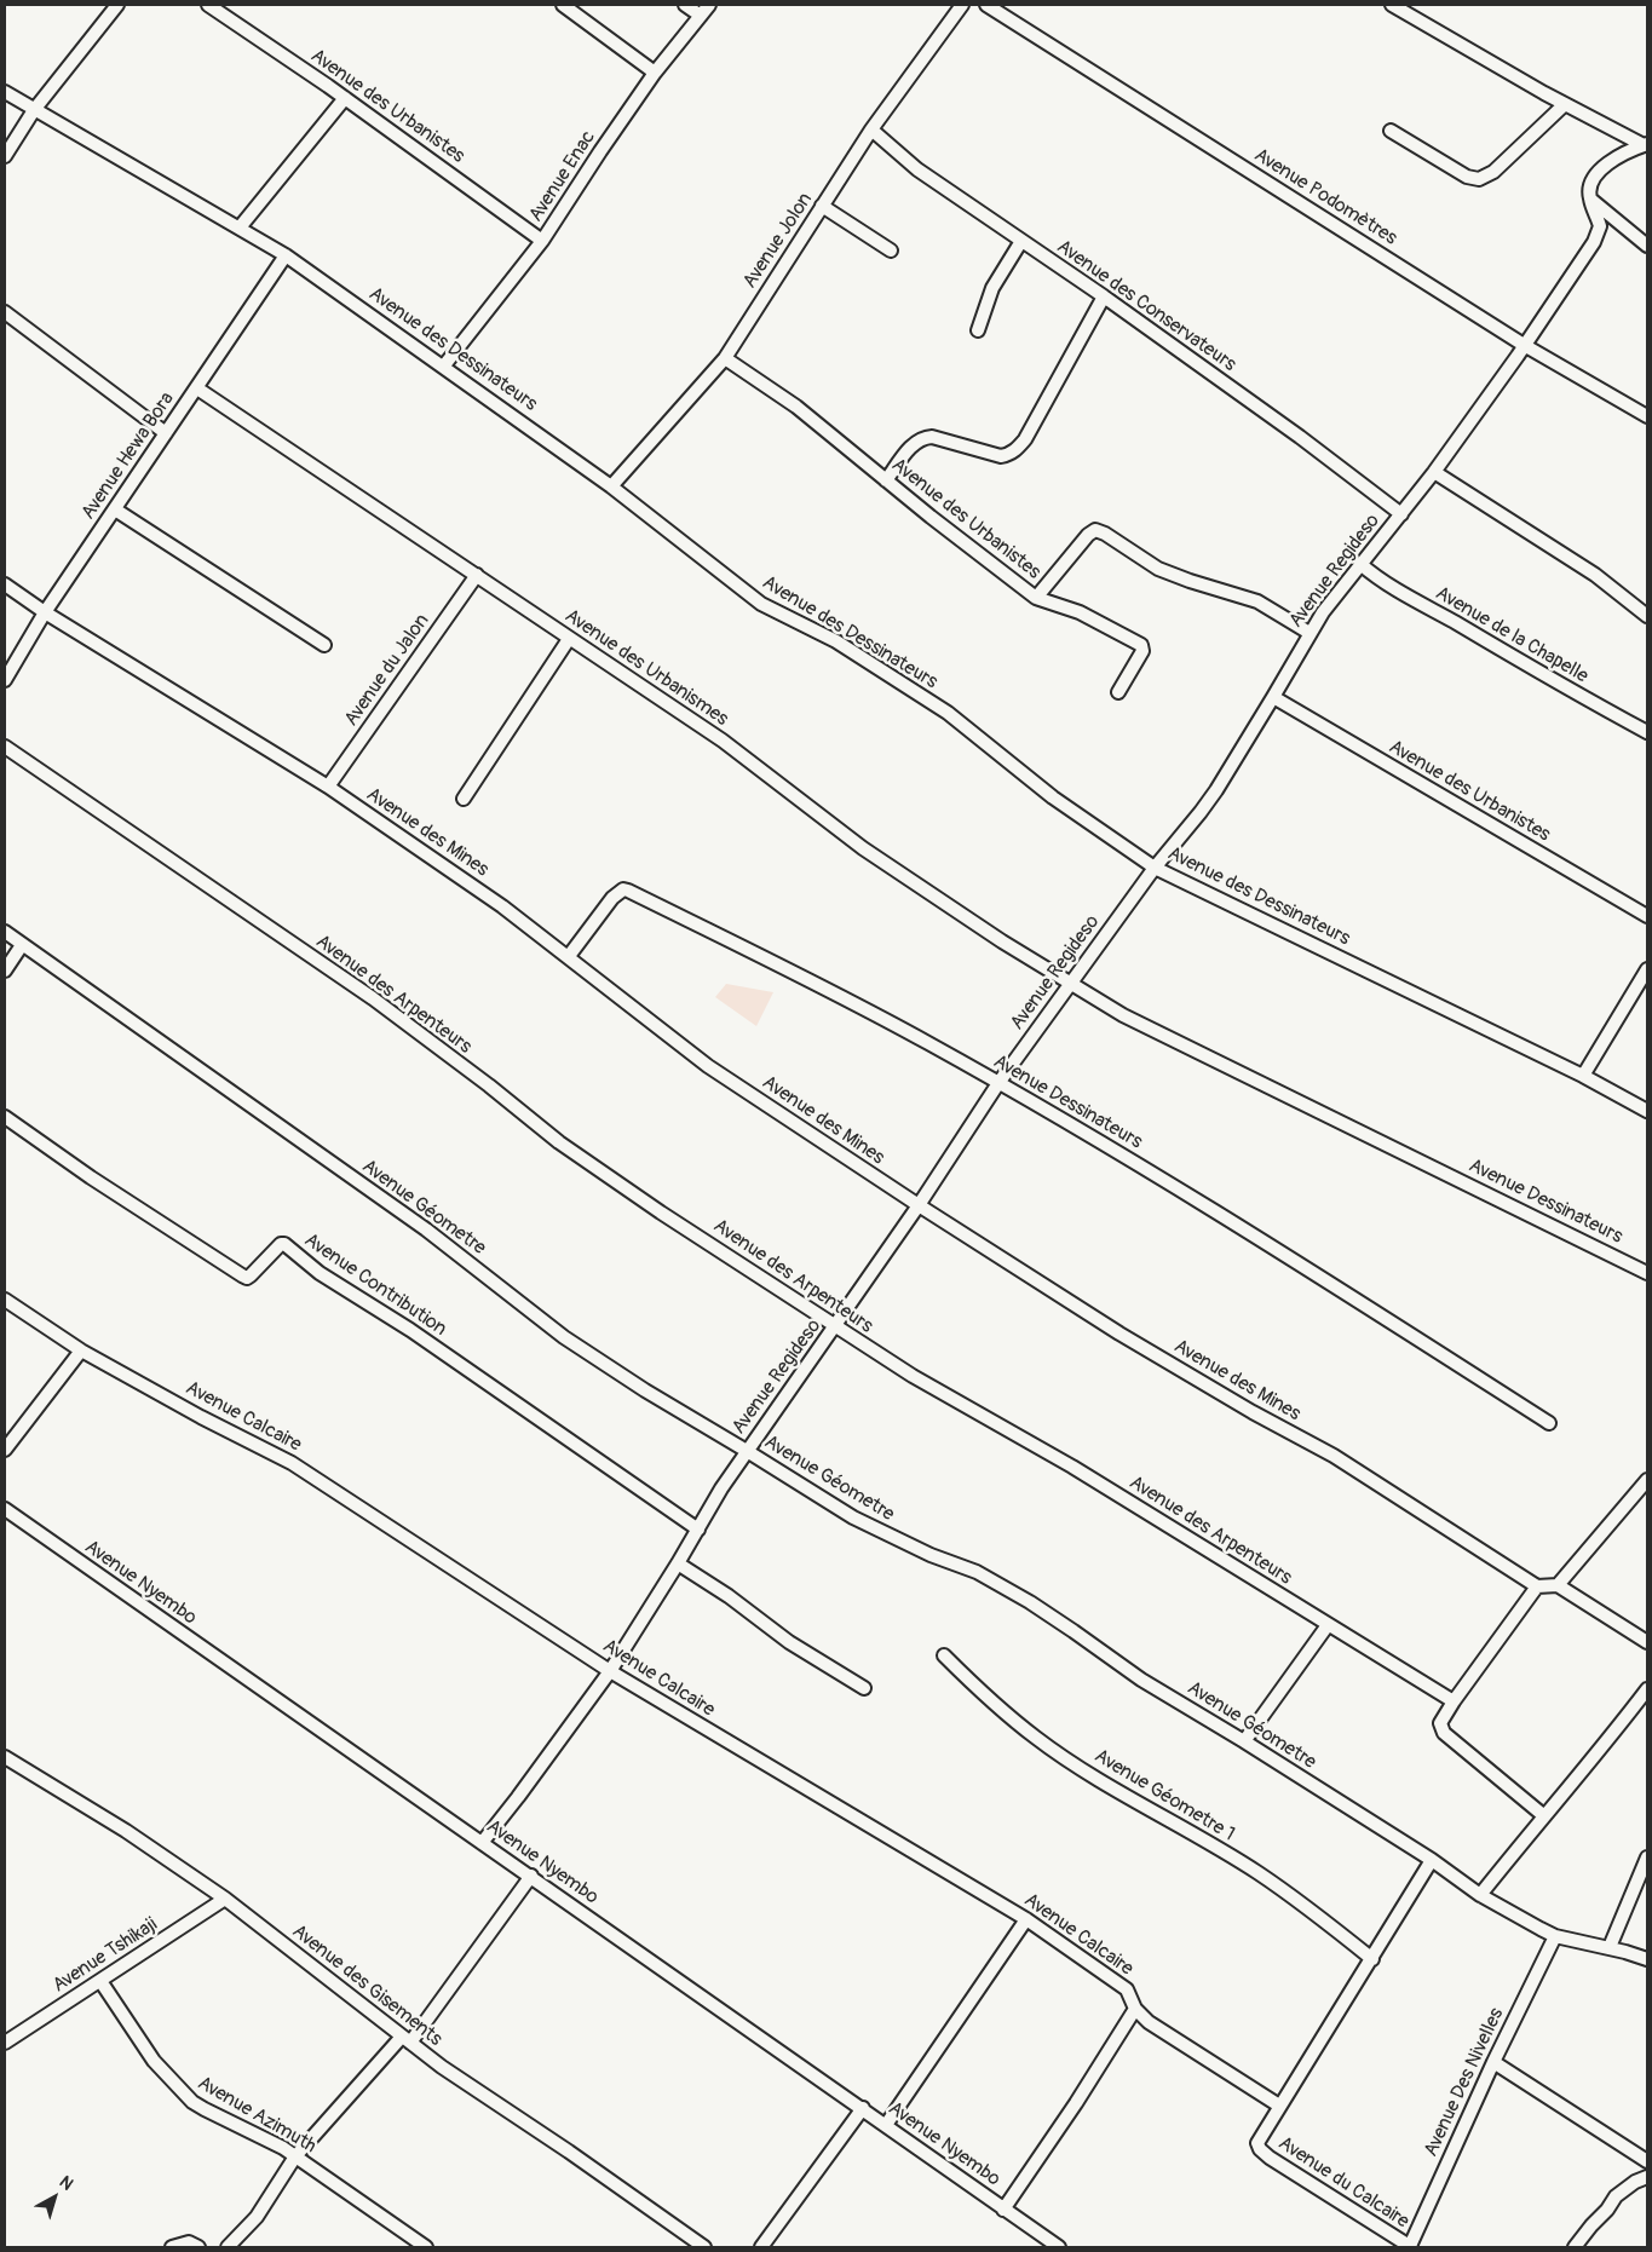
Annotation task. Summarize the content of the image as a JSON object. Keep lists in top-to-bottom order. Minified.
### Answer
{"streets":{"street":["Avenue des Urbanistes","Avenue Enac","Avenue Podomètres","Avenue Jolon","Avenue des Conservateurs","Avenue des Dessinateurs","Avenue Hewa Bora","Avenue Regideso","Avenue de la Chapelle","Avenue des Urbanismes","Avenue du Jalon","Avenue des Mines","Avenue des Arpenteurs","Avenue Dessinateurs","Avenue Géometre","Avenue Contribution","Avenue Calcaire","Avenue Nyembo","Avenue Géometre 1","Avenue Tshikaji","Avenue des Gisements","Avenue Des Nivelles","Avenue Azimuth","Avenue du Calcaire"]},"crossings":[["Avenue des Urbanistes","Avenue Enac"],["Avenue des Urbanistes","Avenue Jolon"],["Avenue des Urbanistes","Avenue Regideso"],["Avenue Enac","Avenue des Dessinateurs"],["Avenue Podomètres","Avenue Regideso"],["Avenue Jolon","Avenue des Conservateurs"],["Avenue Jolon","Avenue des Dessinateurs"],["Avenue des Conservateurs","Avenue Regideso"],["Avenue des Dessinateurs","Avenue Hewa Bora"],["Avenue des Dessinateurs","Avenue Regideso"],["Avenue Hewa Bora","Avenue des Urbanismes"],["Avenue Hewa Bora","Avenue des Mines"],["Avenue Regideso","Avenue de la Chapelle"],["Avenue Regideso","Avenue des Urbanismes"],["Avenue Regideso","Avenue des Mines"],["Avenue Regideso","Avenue des Arpenteurs"],["Avenue Regideso","Avenue Dessinateurs"],["Avenue Regideso","Avenue Géometre"],["Avenue Regideso","Avenue Contribution"],["Avenue Regideso","Avenue Calcaire"],["Avenue Regideso","Avenue Nyembo"],["Avenue des Urbanismes","Avenue du Jalon"],["Avenue des Urbanismes","Avenue Dessinateurs"],["Avenue du Jalon","Avenue des Mines"],["Avenue des Mines","Avenue Dessinateurs"],["Avenue Géometre","Avenue Des Nivelles"],["Avenue Calcaire","Avenue du Calcaire"],["Avenue Tshikaji","Avenue des Gisements"],["Avenue Tshikaji","Avenue Azimuth"],["Avenue Des Nivelles","Avenue du Calcaire"]],"north":"top right"}
